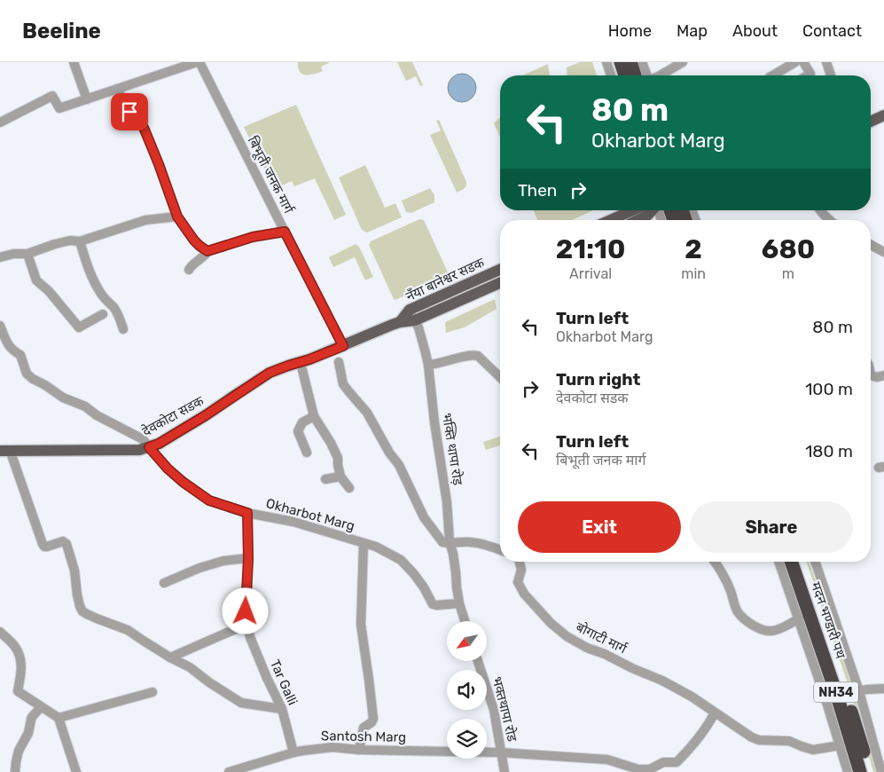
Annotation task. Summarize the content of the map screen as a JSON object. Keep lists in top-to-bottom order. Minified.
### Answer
{"streets":{"highway":["मदन भण्डारी पथ","NH34"],"main road":["नँया बानेश्वर सडक","देवकोटा सडक"],"street":["बिभूती जनक मार्ग","भक्ति थापा रोड़","Okharbot Marg","बोगाटी मार्ग","Tar Galli","भक्तथापा रोड","Santosh Marg"]},"crossings":[["बिभूती जनक मार्ग","देवकोटा सडक"],["नँया बानेश्वर सडक","देवकोटा सडक"],["नँया बानेश्वर सडक","भक्ति थापा रोड़"],["देवकोटा सडक","भक्ति थापा रोड़"],["देवकोटा सडक","Okharbot Marg"],["भक्ति थापा रोड़","Okharbot Marg"],["Okharbot Marg","Tar Galli"],["बोगाटी मार्ग","Santosh Marg"],["Tar Galli","Santosh Marg"],["भक्तथापा रोड","Santosh Marg"]],"north":"bottom left","page":{"header":"Beeline","nav":["Home","Map","About","Contact"],"turn":["80 m","Okharbot Marg"],"then":"Then","eta":["21:10","Arrival","2","min","680","m"],"list":[{"name":"Turn left","note":"Okharbot Marg","value":"80 m"},{"name":"Turn right","note":"देवकोटा सडक","value":"100 m"},{"name":"Turn left","note":"बिभूती जनक मार्ग","value":"180 m"}],"buttons":["Exit","Share"]}}
